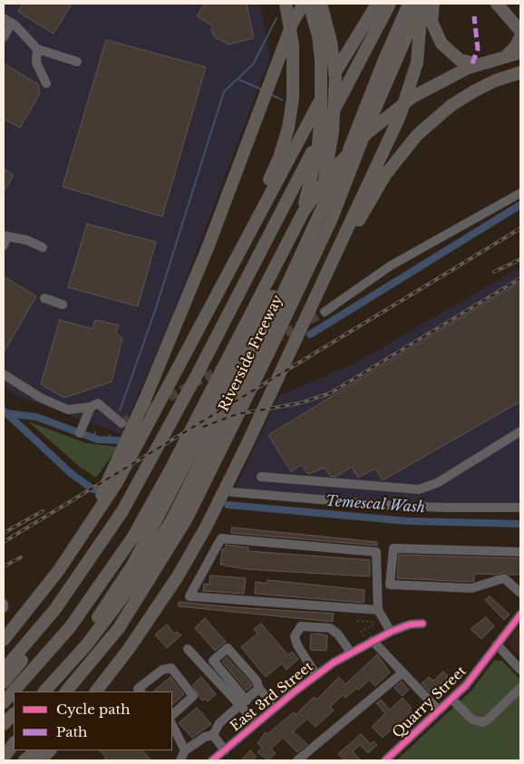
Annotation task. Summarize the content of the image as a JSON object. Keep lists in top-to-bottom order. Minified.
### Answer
{"streets":{"highway":["Riverside Freeway"],"street":["East 3rd Street","Quarry Street"]},"water":["Temescal Wash"],"legend":["Cycle path","Path"]}
